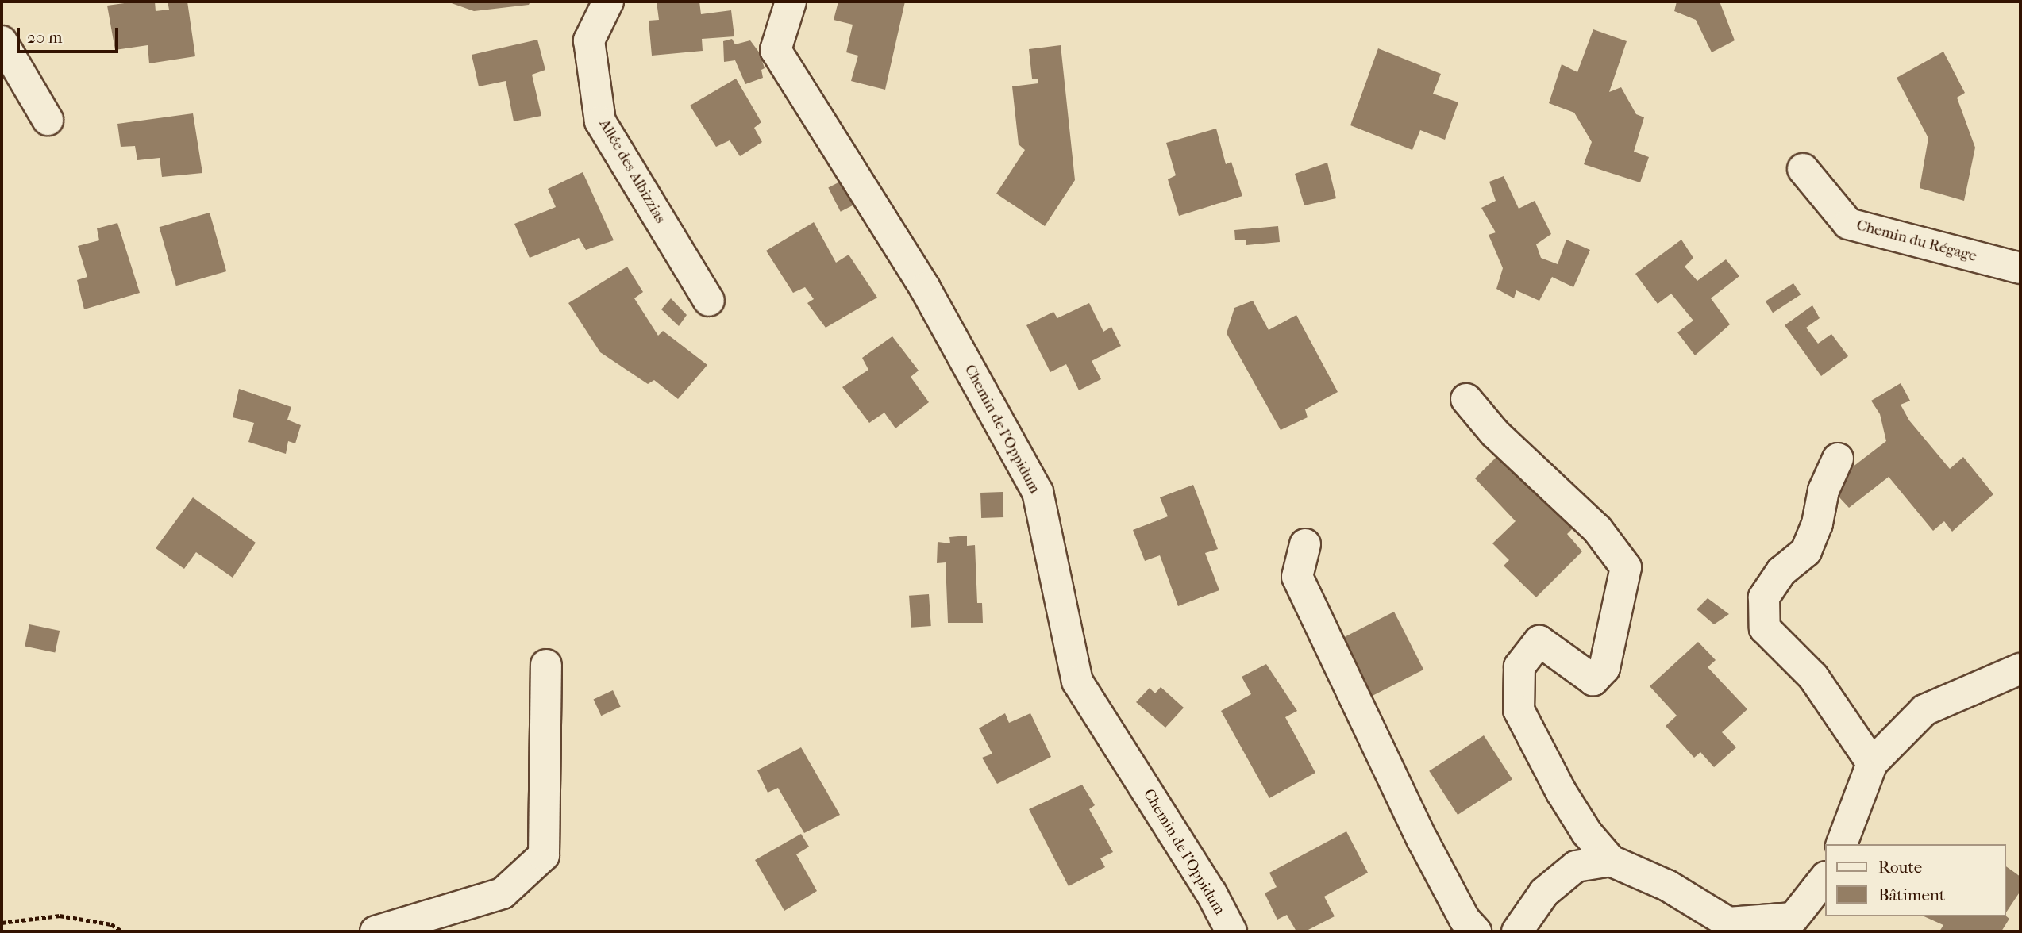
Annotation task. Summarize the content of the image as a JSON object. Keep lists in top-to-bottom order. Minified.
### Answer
{"streets":{"street":["Allée des Albizzias","Chemin du Régage","Chemin de l'Oppidum"]},"legend":["Route","Bâtiment"],"scale_bar":"20 m"}
